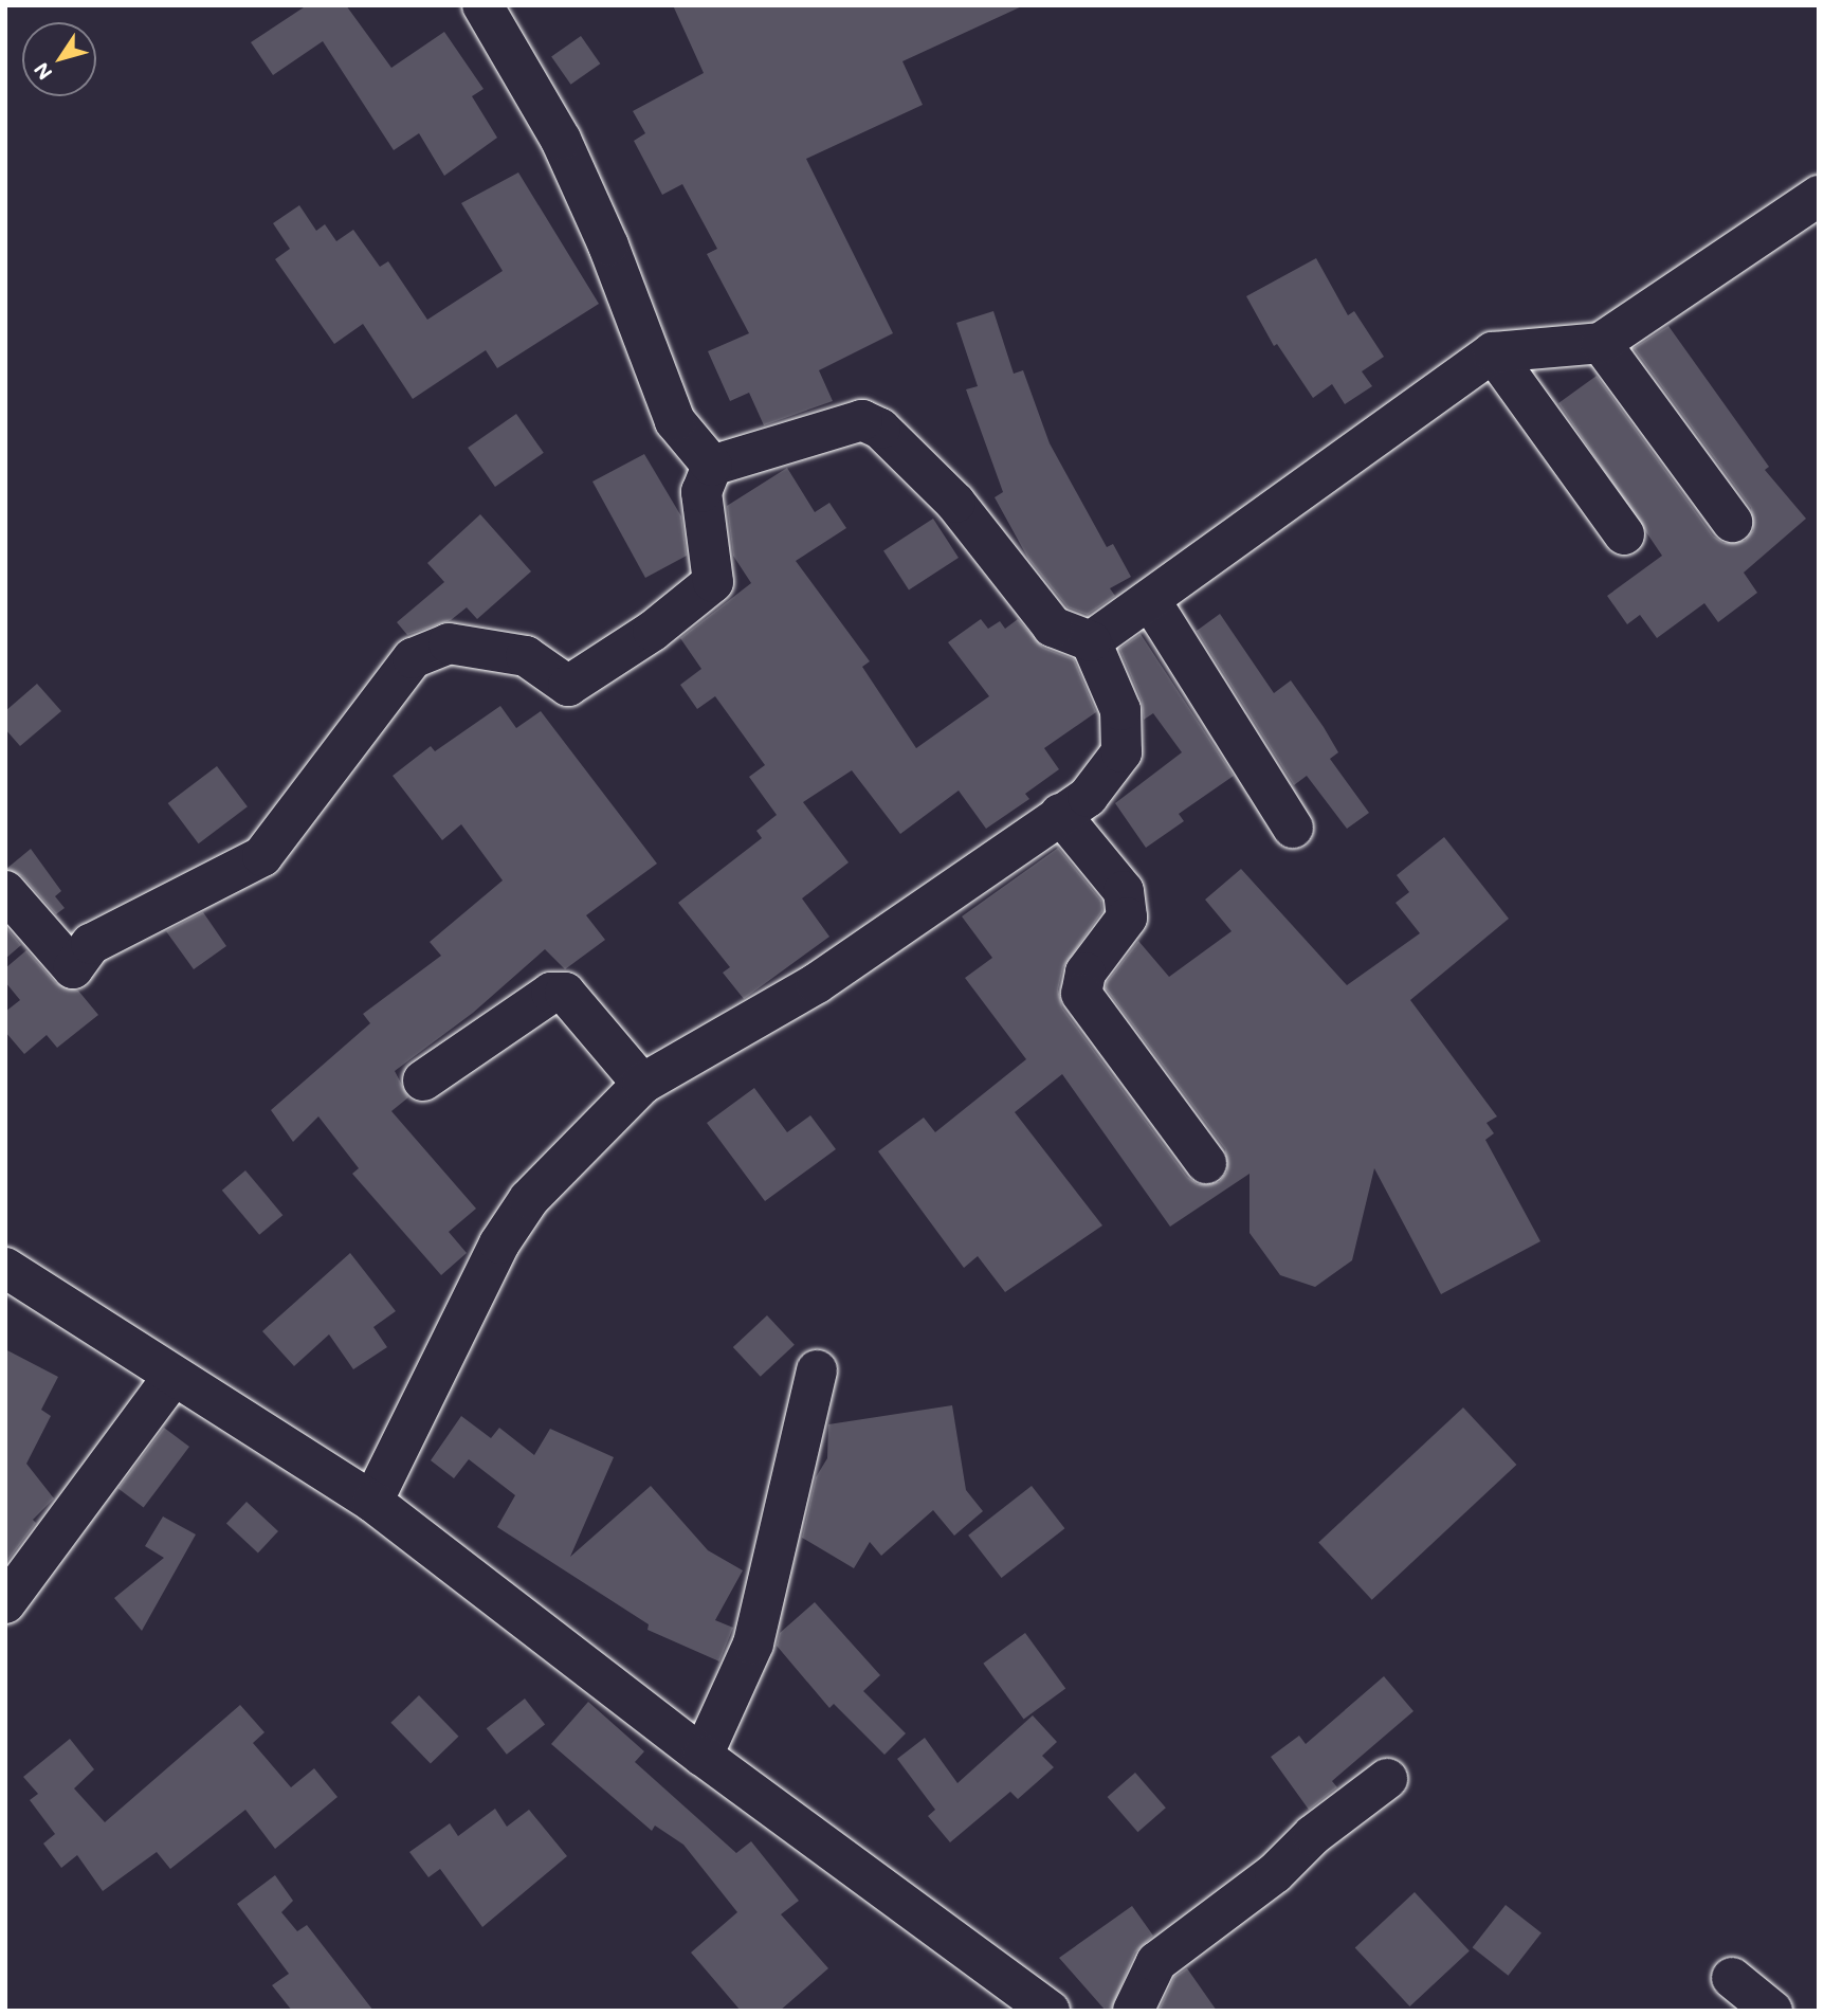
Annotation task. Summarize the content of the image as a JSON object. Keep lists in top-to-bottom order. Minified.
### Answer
{"north":"bottom left"}
